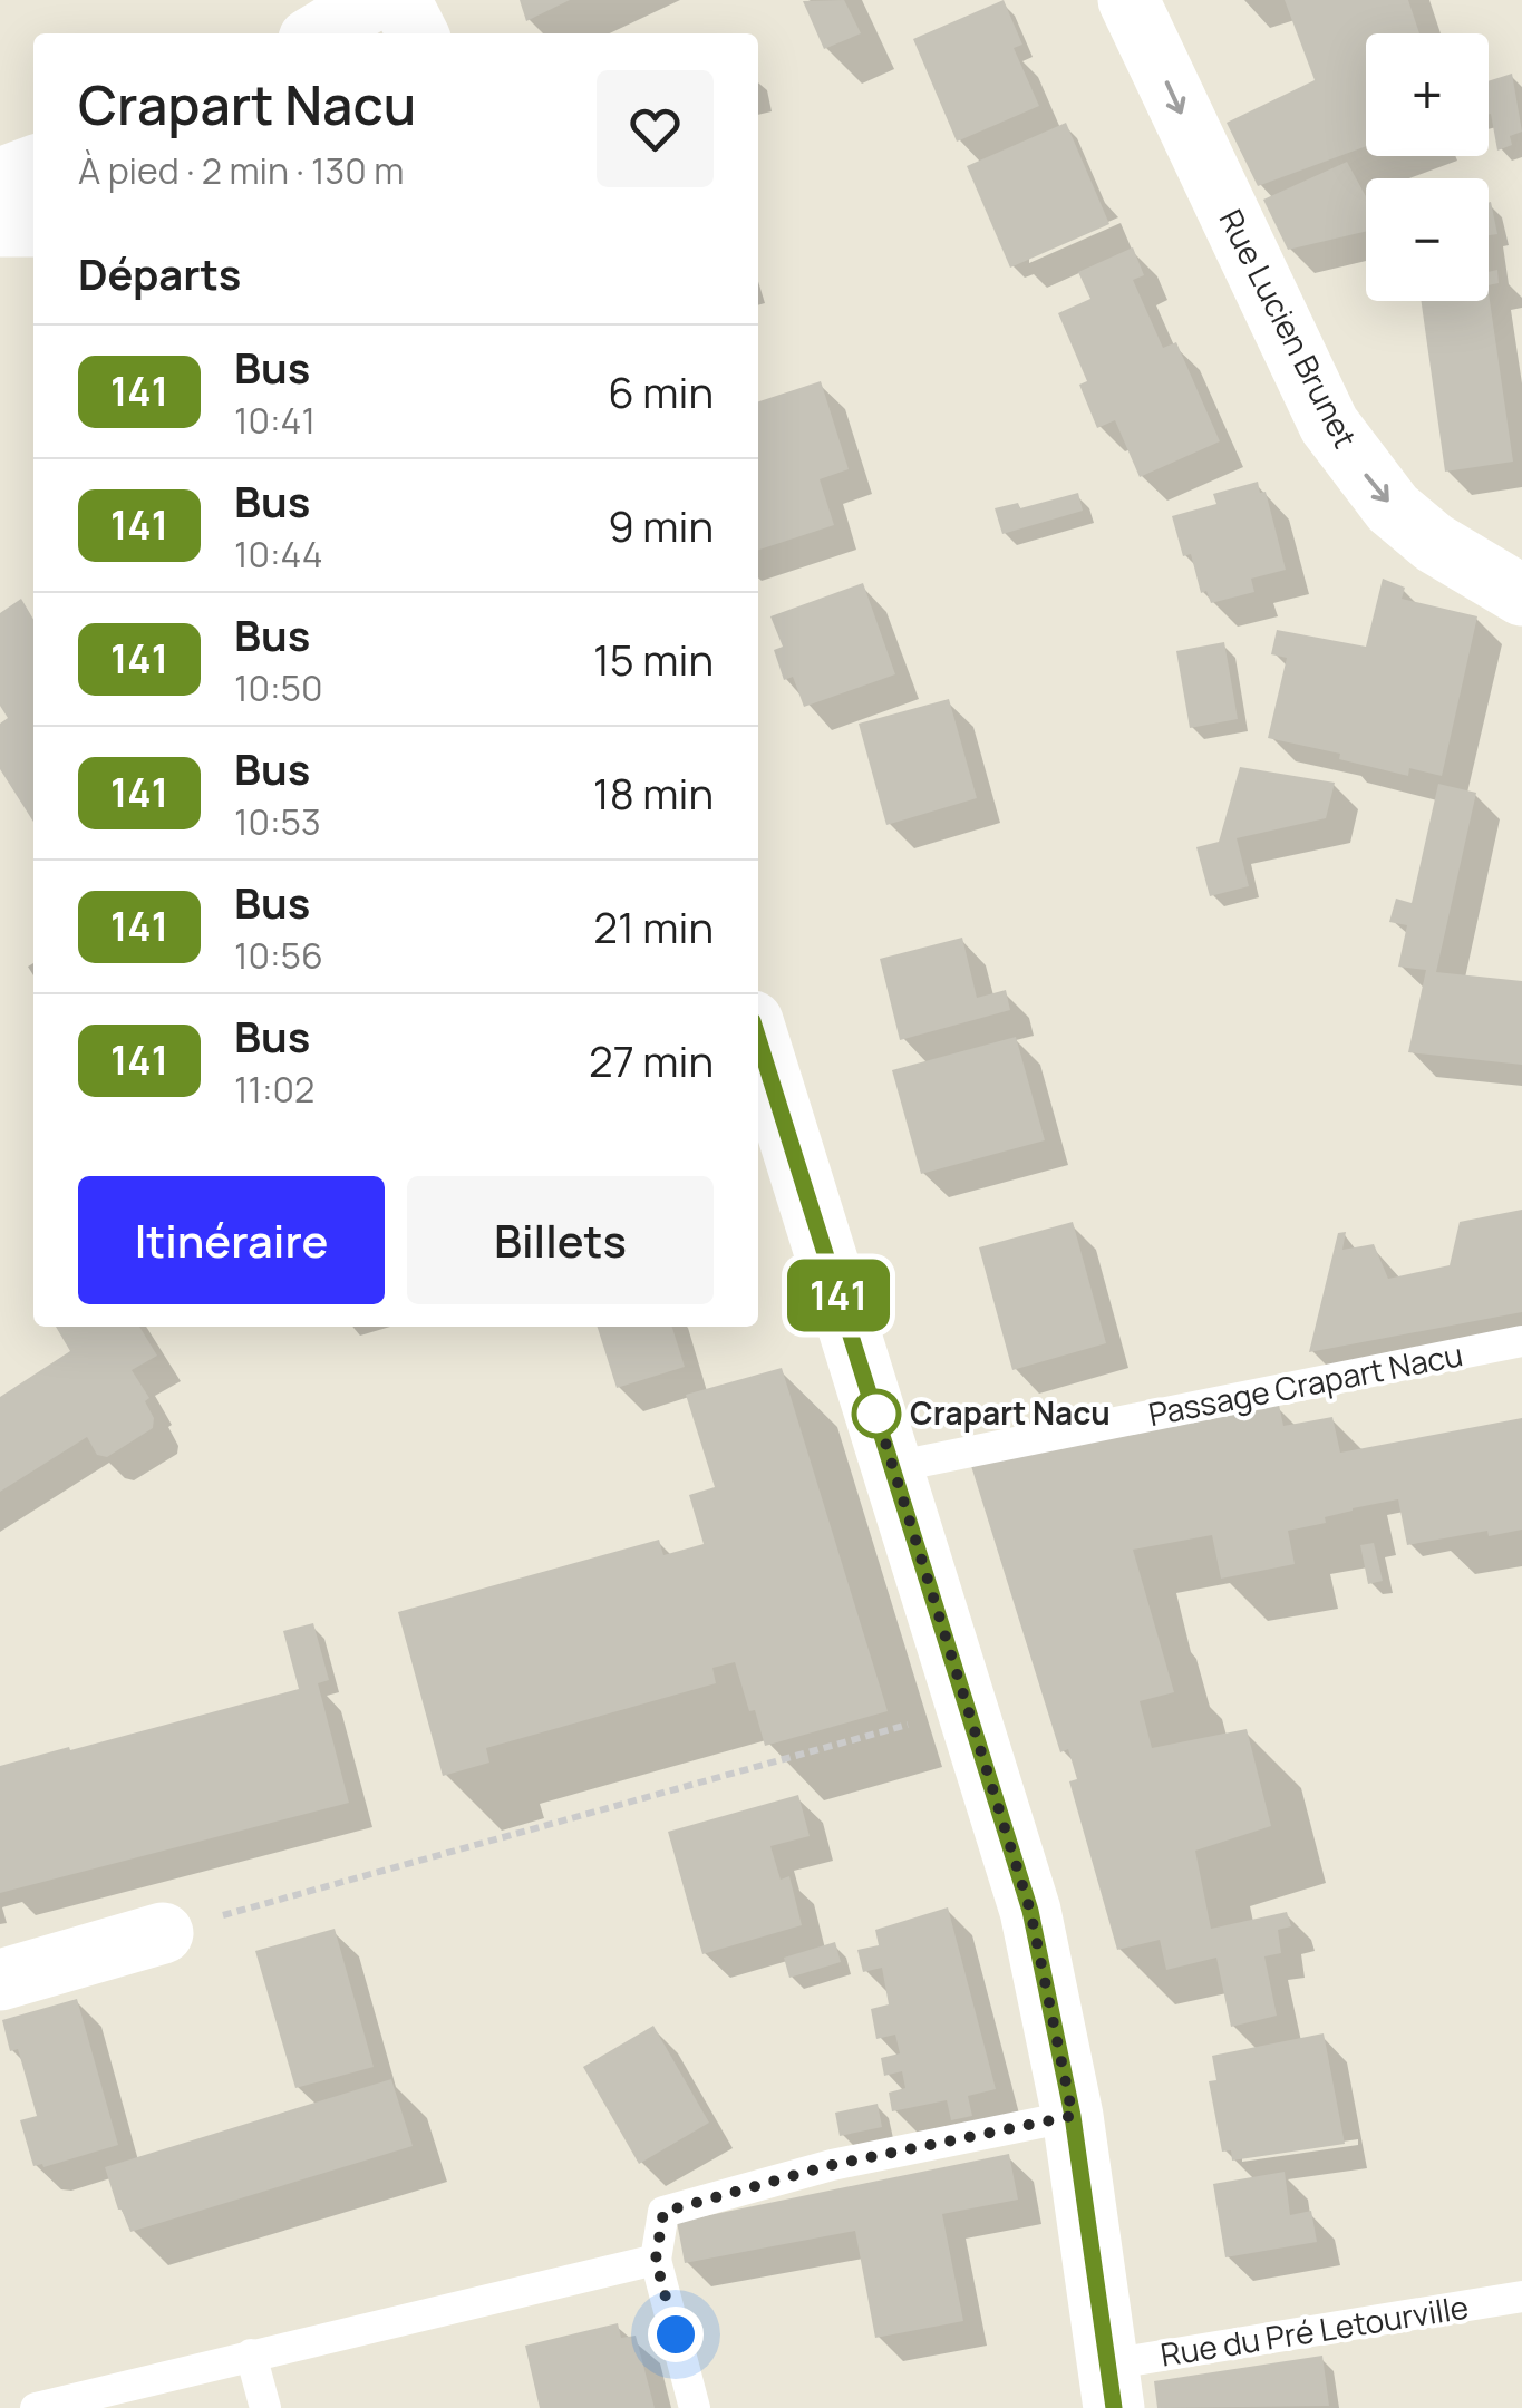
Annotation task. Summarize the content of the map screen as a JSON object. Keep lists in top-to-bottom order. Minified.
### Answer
{"streets":{"street":["Rue Lucien Brunet"],"lane":["Passage Crapart Nacu","Rue du Pré Letourville"]},"one_way":["Rue Lucien Brunet"],"places":["Crapart Nacu"],"lines":["bus line 141"],"page":{"on_map":"141","map_buttons":["+","−"],"heading":[["Crapart Nacu","À pied · 2 min · 130 m"],"Départs"],"list":[{"mark":"141","name":"Bus","note":"10:41","value":"6 min"},{"mark":"141","name":"Bus","note":"10:44","value":"9 min"},{"mark":"141","name":"Bus","note":"10:50","value":"15 min"},{"mark":"141","name":"Bus","note":"10:53","value":"18 min"},{"mark":"141","name":"Bus","note":"10:56","value":"21 min"},{"mark":"141","name":"Bus","note":"11:02","value":"27 min"}],"buttons":["Itinéraire","Billets"]}}
